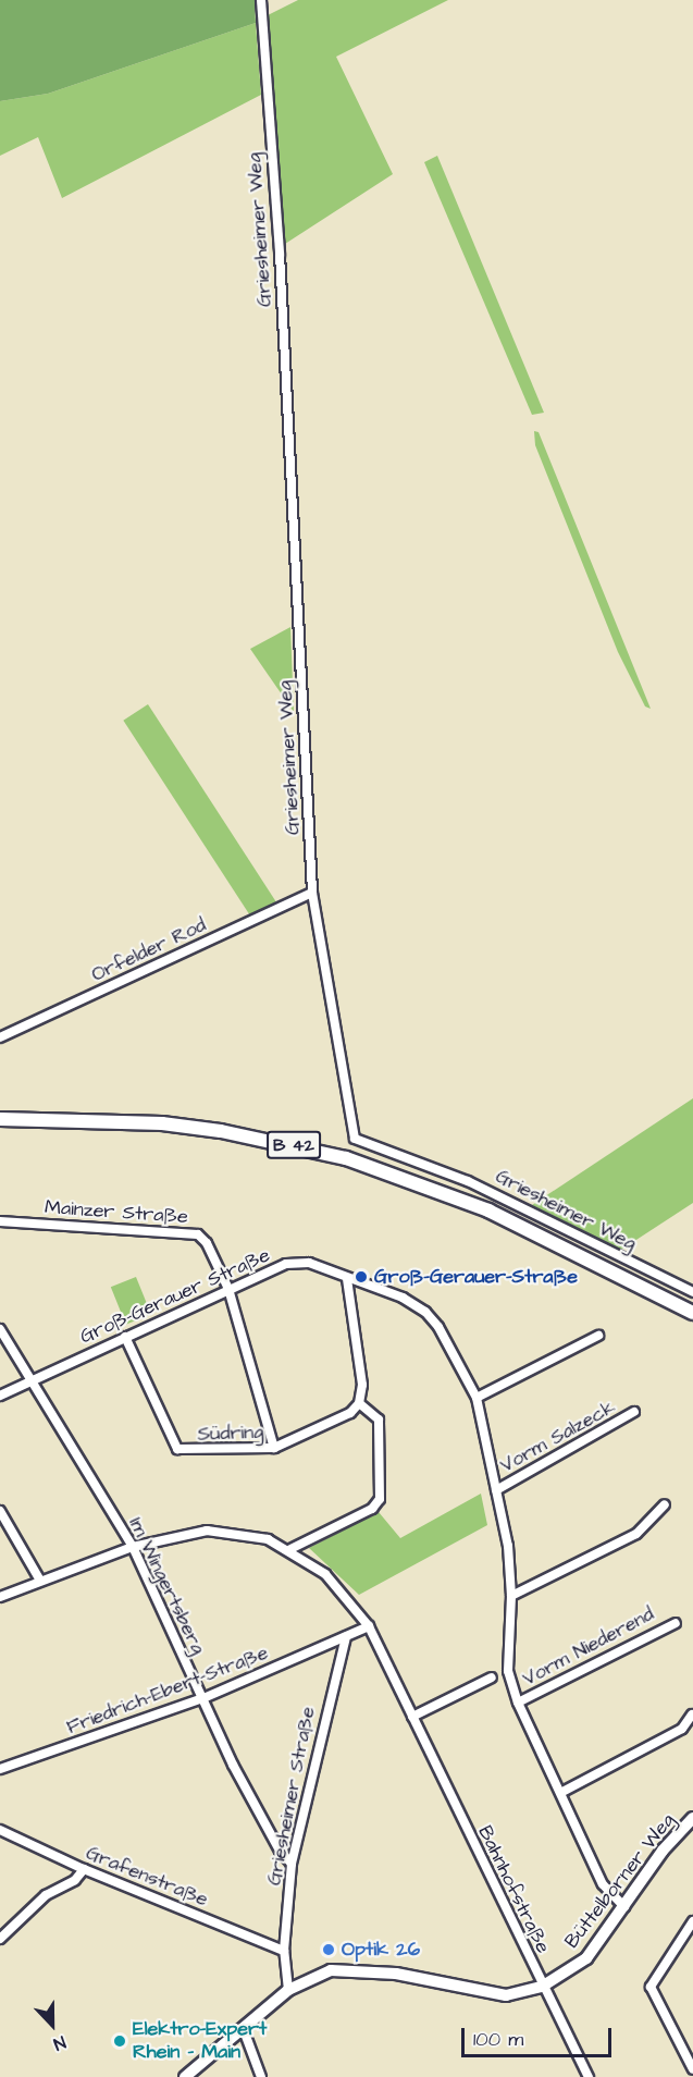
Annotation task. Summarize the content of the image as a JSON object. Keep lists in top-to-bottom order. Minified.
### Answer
{"streets":{"main road":["B 42"],"street":["Griesheimer Weg","Orfelder Rod","Mainzer Straße","Groß-Gerauer Straße","Südring","Vorm Salzeck","Im Wingertsberg","Vorm Niederend","Friedrich-Ebert-Straße","Griesheimer Straße","Grafenstraße","Büttelborner Weg","Bahnhofstraße"]},"crossings":[["Griesheimer Weg","Orfelder Rod"],["Mainzer Straße","Groß-Gerauer Straße"],["Mainzer Straße","Südring"],["Groß-Gerauer Straße","Südring"],["Groß-Gerauer Straße","Vorm Salzeck"],["Groß-Gerauer Straße","Im Wingertsberg"],["Groß-Gerauer Straße","Vorm Niederend"],["Groß-Gerauer Straße","Büttelborner Weg"],["Im Wingertsberg","Friedrich-Ebert-Straße"],["Im Wingertsberg","Griesheimer Straße"],["Im Wingertsberg","Bahnhofstraße"],["Friedrich-Ebert-Straße","Griesheimer Straße"],["Griesheimer Straße","Grafenstraße"],["Griesheimer Straße","Büttelborner Weg"],["Büttelborner Weg","Bahnhofstraße"]],"places":["Groß-Gerauer-Straße","Optik 26","Elektro-Expert Rhein - Main"],"scale_bar":"100 m","north":"bottom"}
